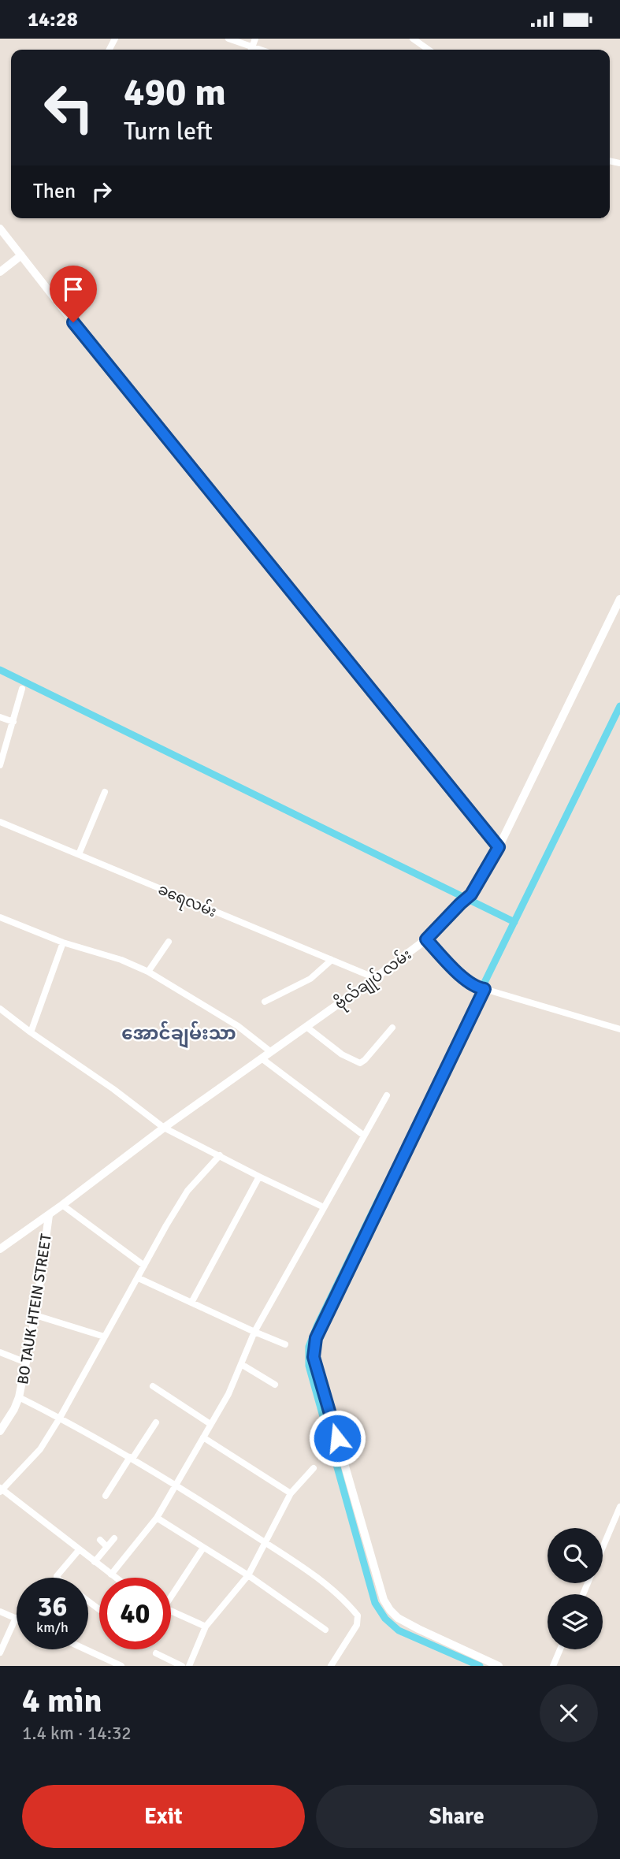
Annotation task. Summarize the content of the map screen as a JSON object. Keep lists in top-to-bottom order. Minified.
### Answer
{"streets":{"main road":["ဗိုလ်ချုပ် လမ်း"],"street":["ခရေလမ်း","BO TAUK HTEIN STREET"]},"crossings":[["ခရေလမ်း","ဗိုလ်ချုပ် လမ်း"],["ဗိုလ်ချုပ် လမ်း","BO TAUK HTEIN STREET"]],"districts":["အောင်ချမ်းသာ"],"page":{"status":"14:28","turn":["490 m","Turn left"],"then":"Then","speed":"36 km/h","limit":"40","heading":["4 min","1.4 km · 14:32"],"buttons":["Exit","Share"]}}
